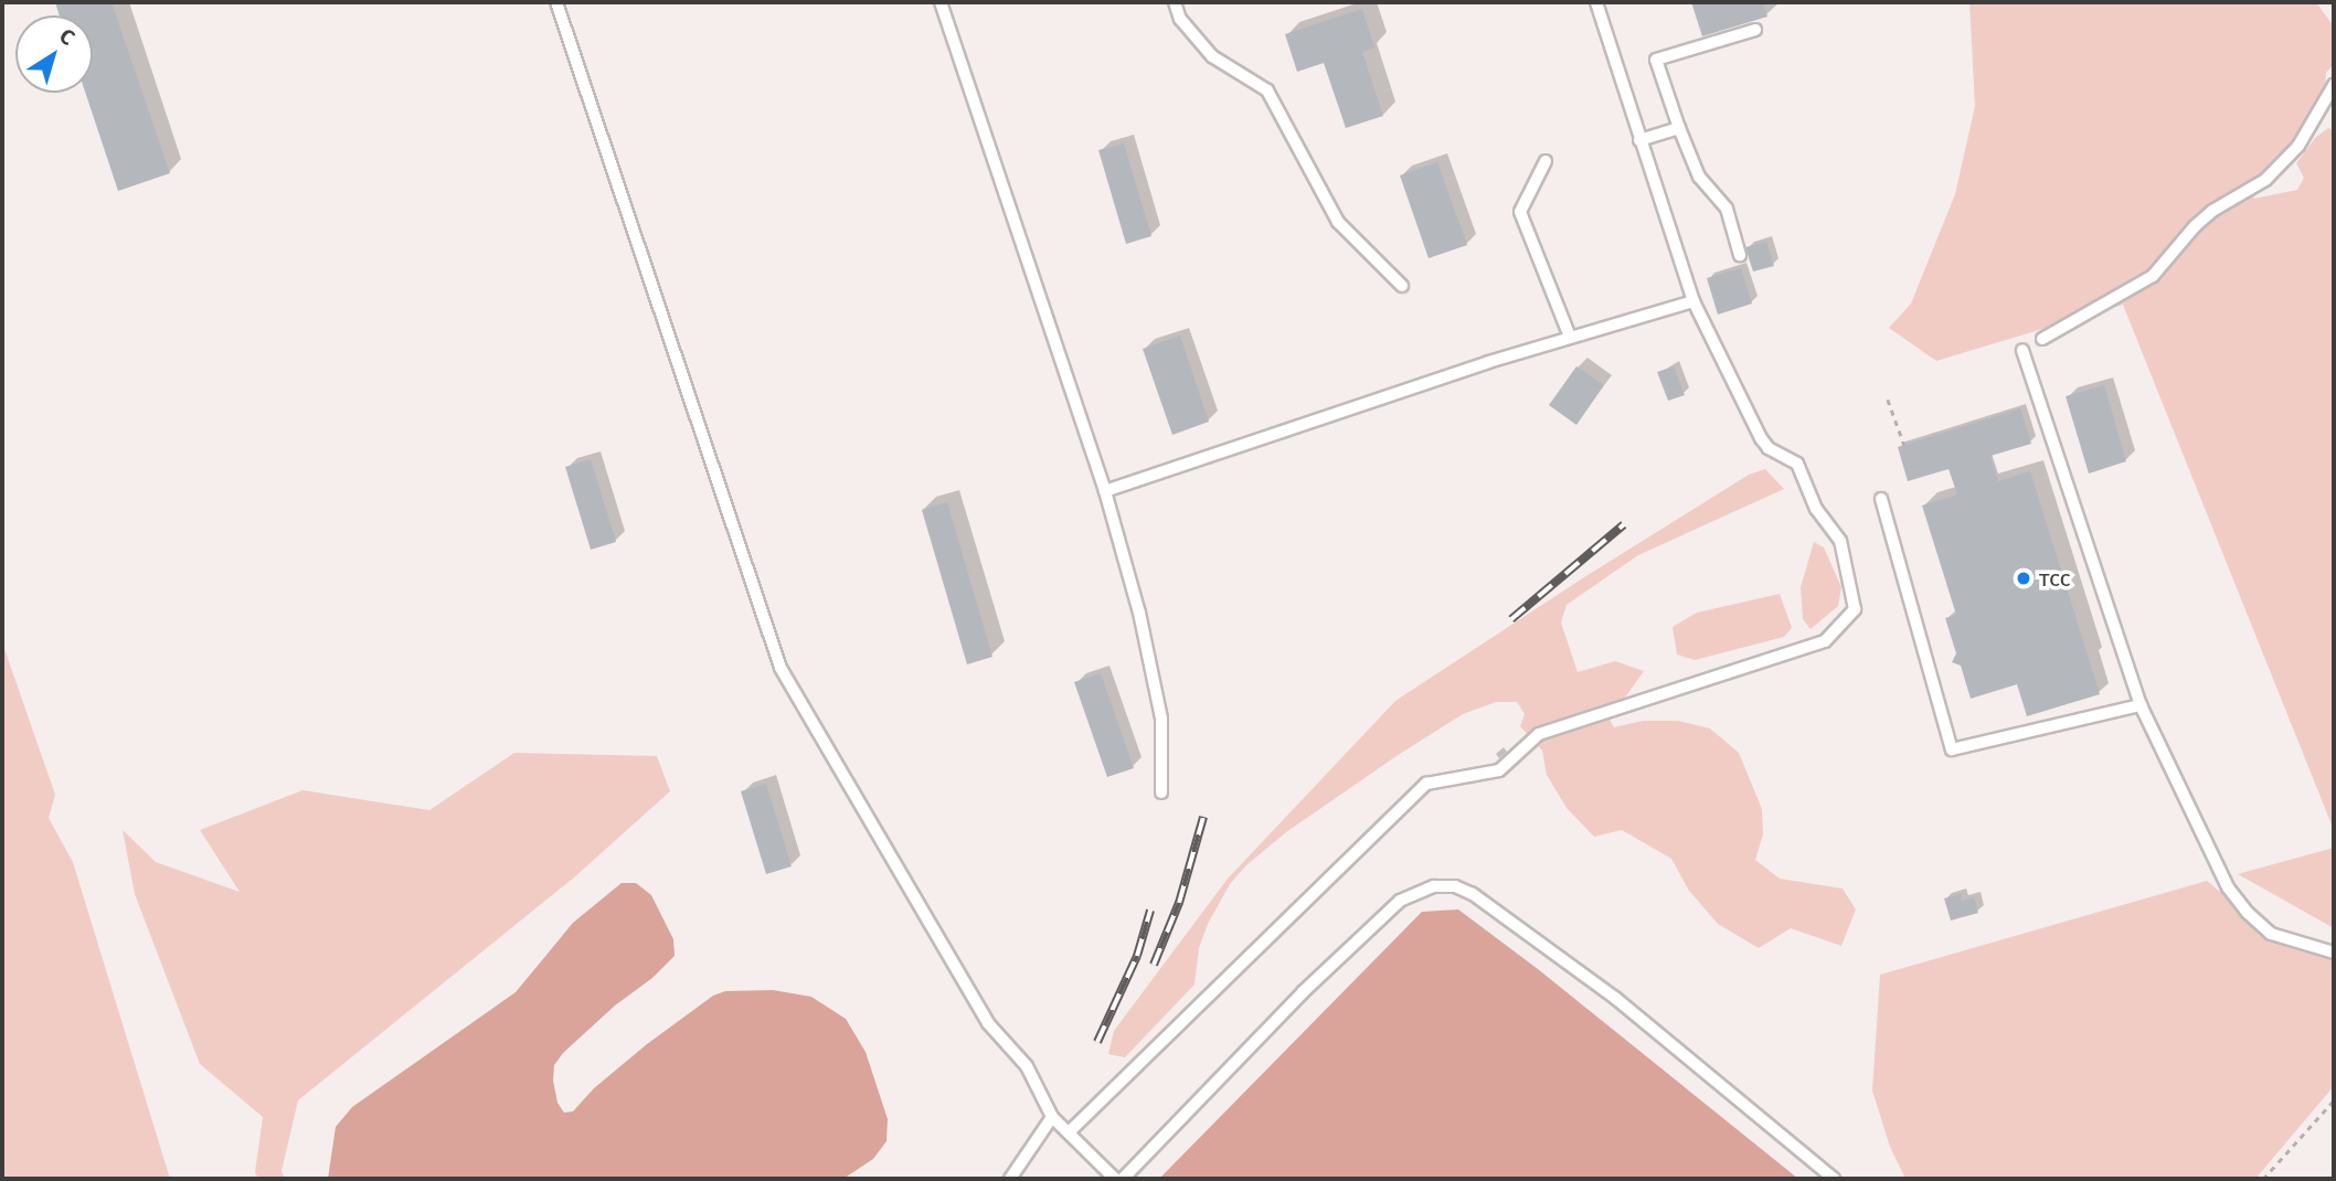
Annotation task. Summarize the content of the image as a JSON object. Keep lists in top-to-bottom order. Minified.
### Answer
{"places":["тсс"],"north":"top right"}
